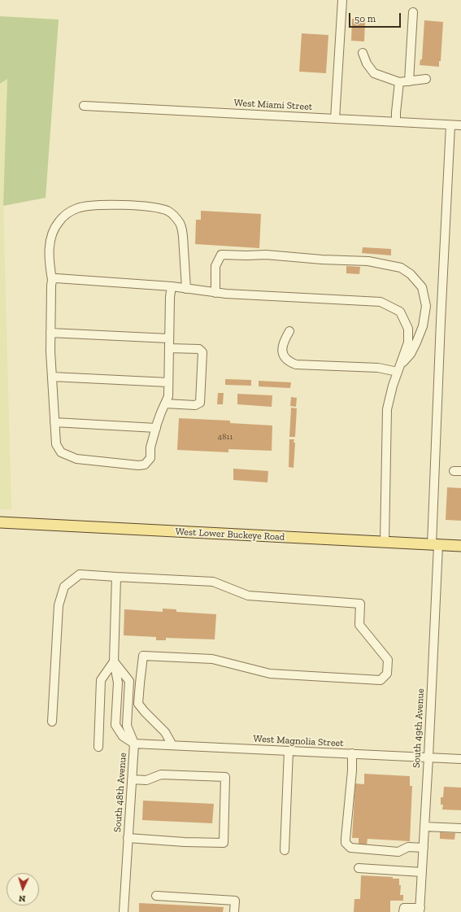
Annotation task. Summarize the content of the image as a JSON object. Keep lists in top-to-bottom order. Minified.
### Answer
{"streets":{"main road":["West Lower Buckeye Road"],"street":["West Miami Street","South 49th Avenue","West Magnolia Street","South 48th Avenue"]},"crossings":[["West Miami Street","South 49th Avenue"],["West Lower Buckeye Road","South 49th Avenue"],["South 49th Avenue","West Magnolia Street"],["West Magnolia Street","South 48th Avenue"]],"house_numbers":["4811"],"scale_bar":"50 m","north":"bottom"}
